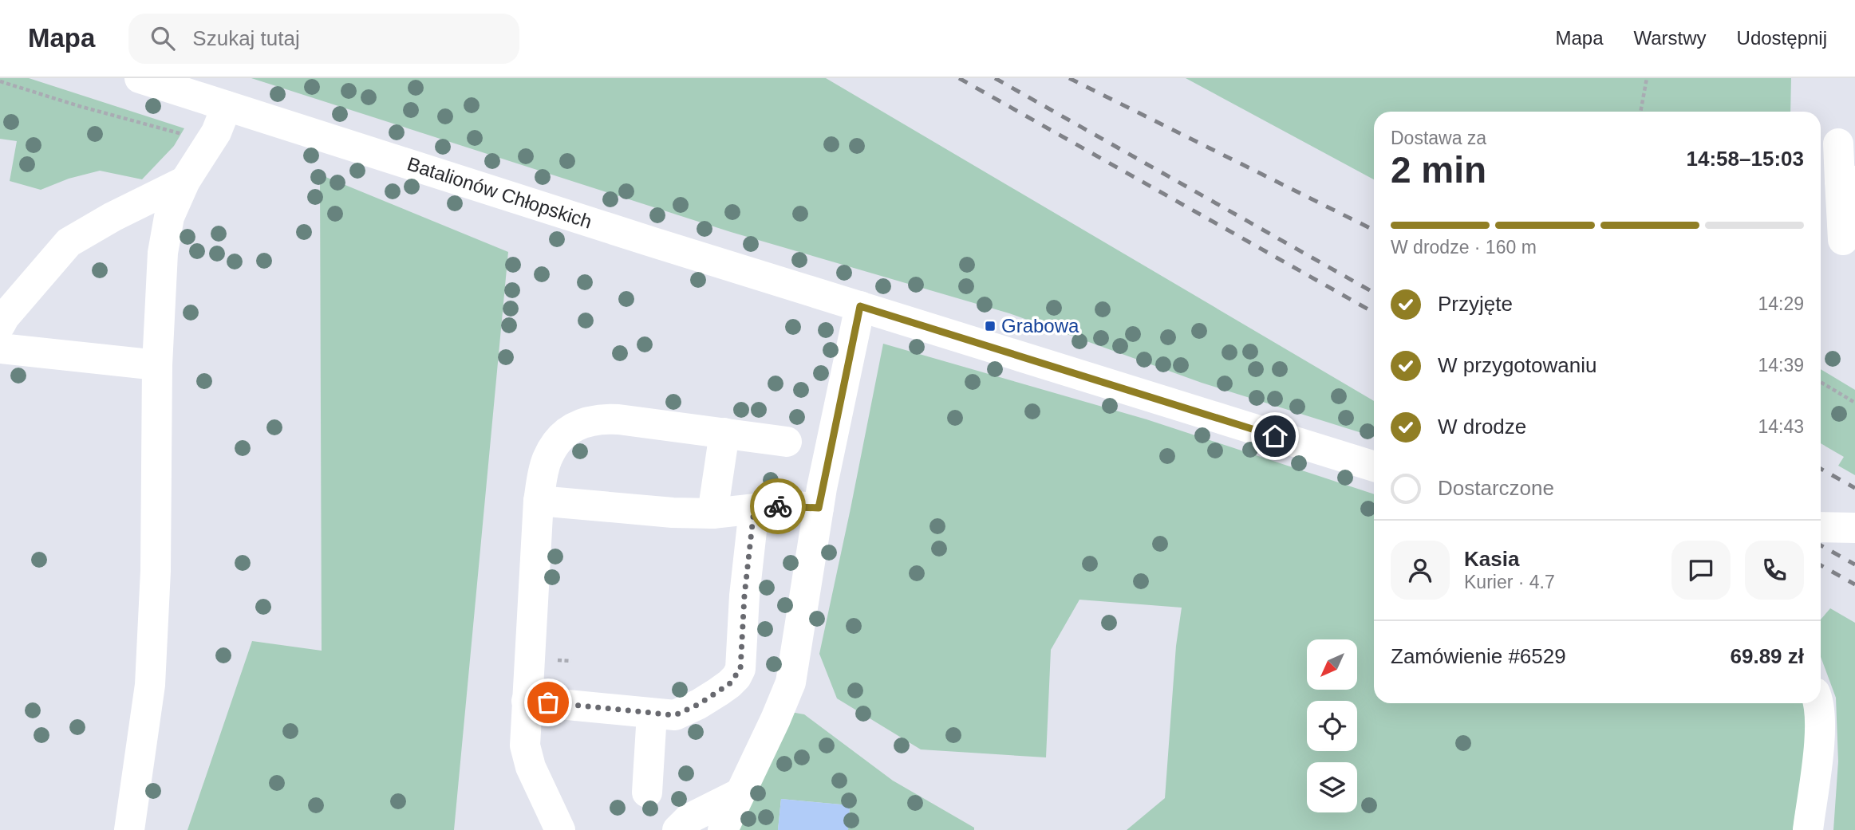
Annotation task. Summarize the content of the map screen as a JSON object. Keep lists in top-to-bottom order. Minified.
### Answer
{"streets":{"street":["Batalionów Chłopskich"]},"places":{"transit":["Grabowa"]},"north":"bottom left","page":{"header":"Mapa","search":"Szukaj tutaj","nav":["Mapa","Warstwy","Udostępnij"],"heading":["2 min","Dostawa za","14:58–15:03"],"panel":["Kasia","Kurier · 4.7","Zamówienie #6529","69.89 zł"],"bar":"W drodze · 160 m","list":[["Przyjęte","14:29"],["W przygotowaniu","14:39"],["W drodze","14:43"],"Dostarczone"]}}
